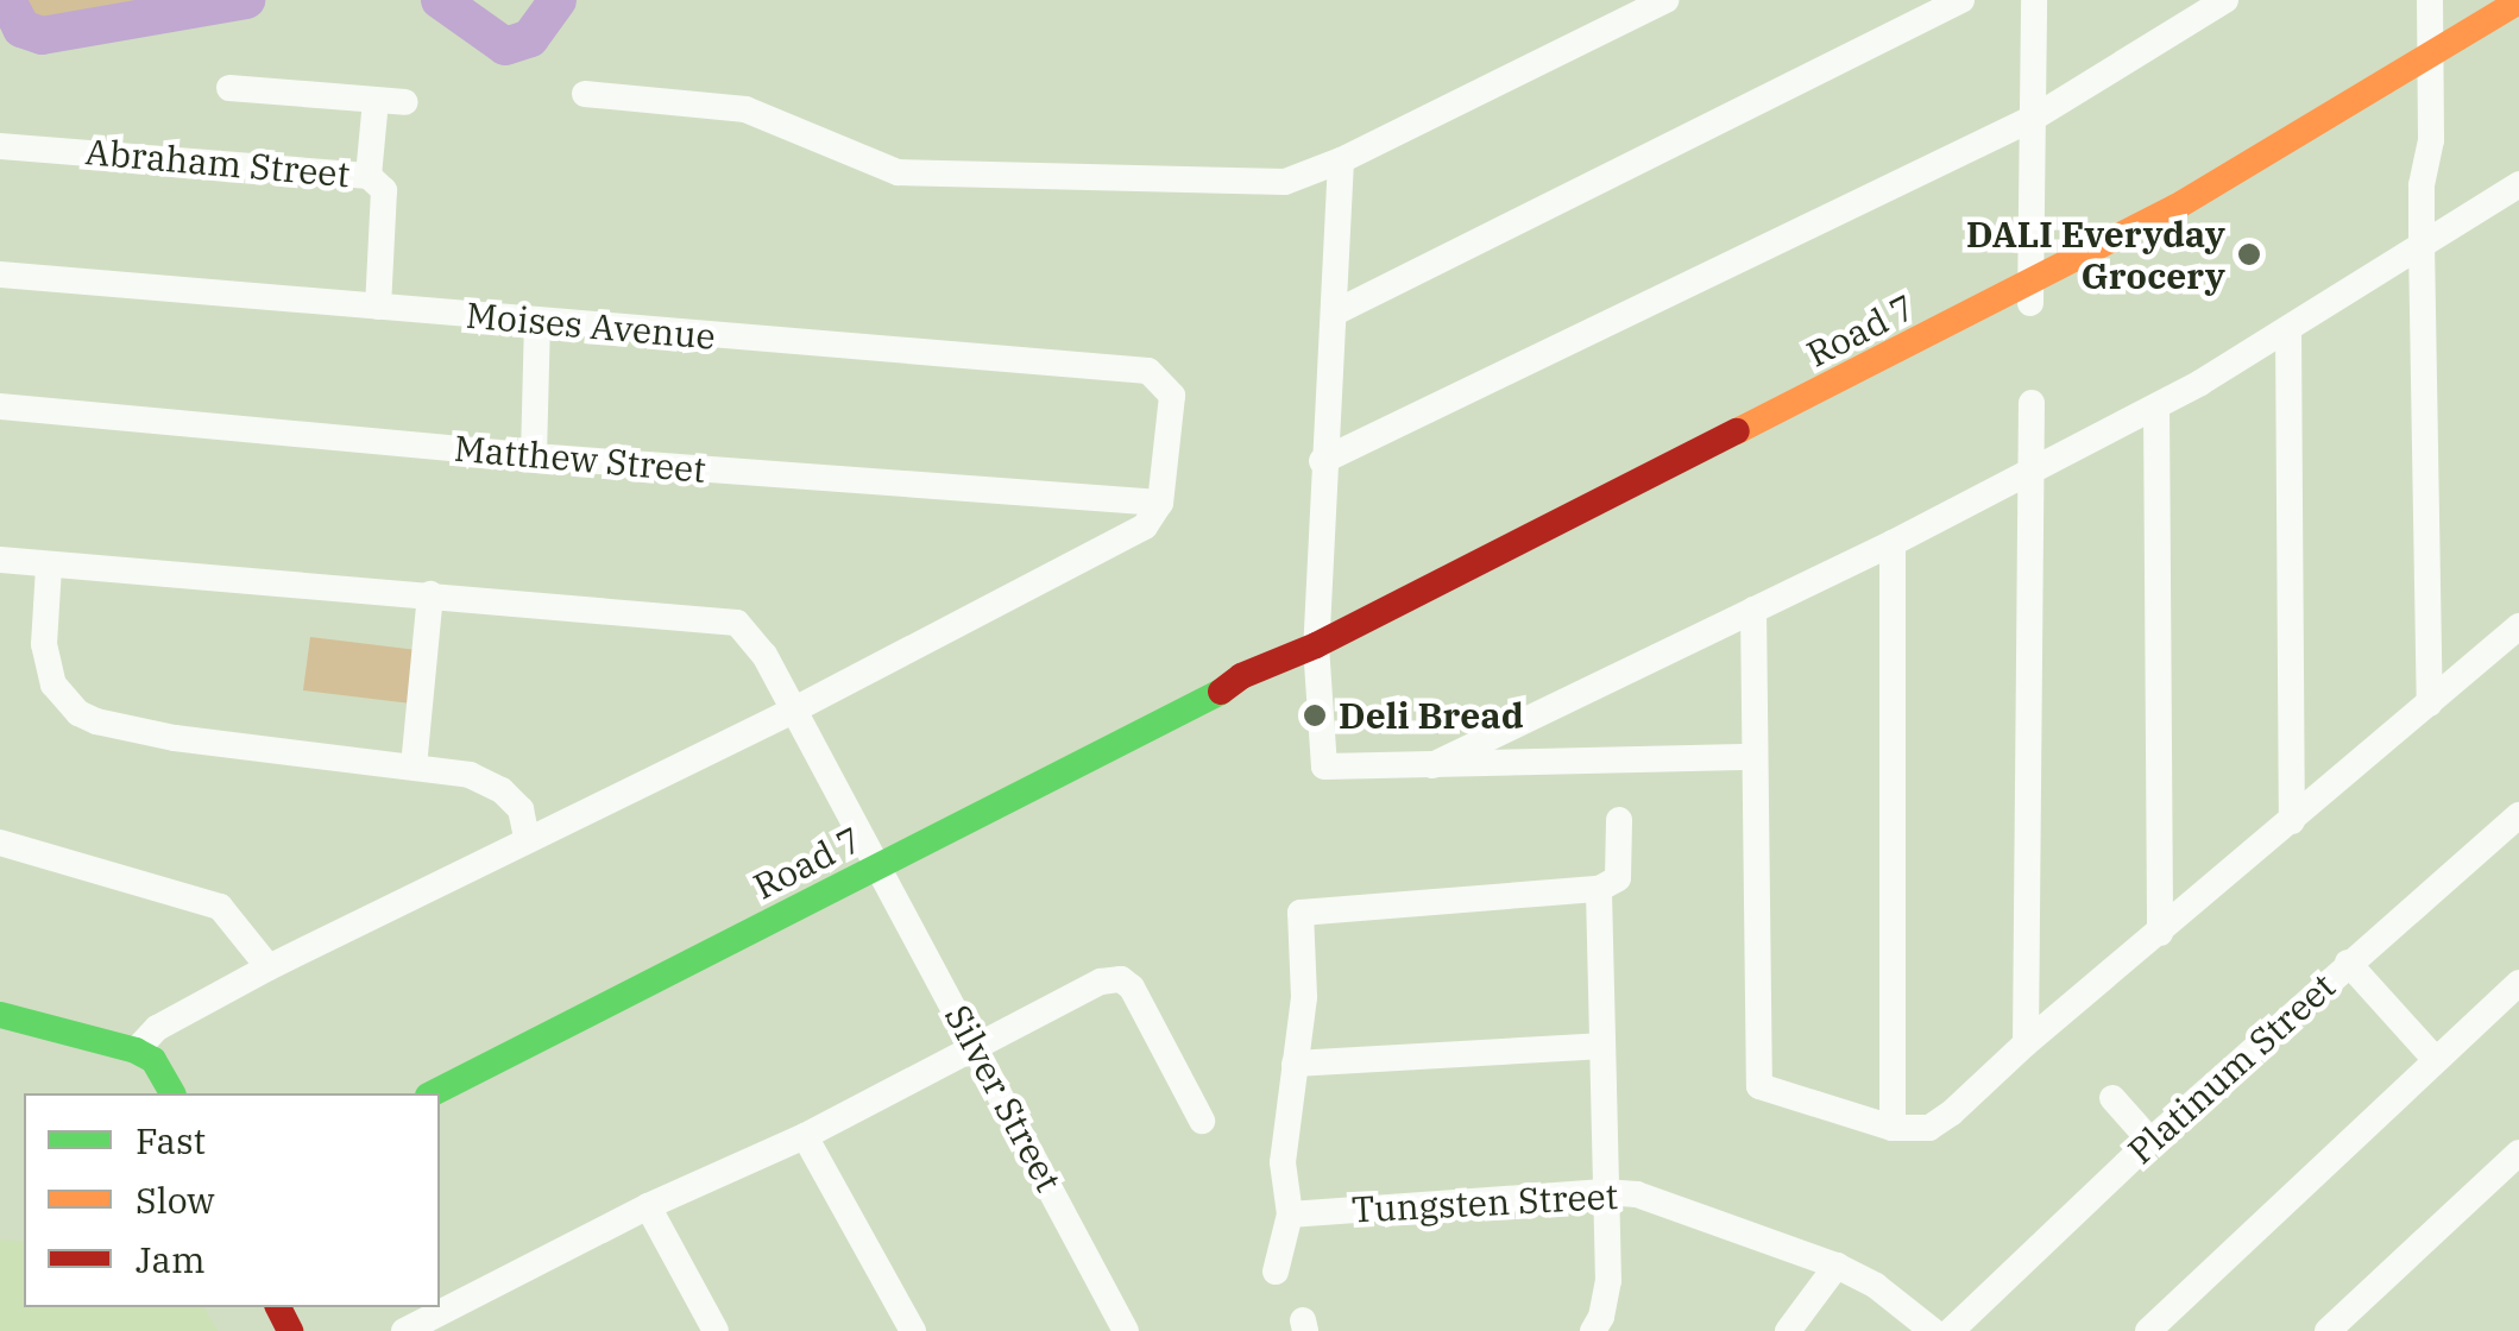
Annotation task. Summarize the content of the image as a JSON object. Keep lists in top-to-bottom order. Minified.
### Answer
{"streets":{"street":["Abraham Street","Moises Avenue","Road 7","Matthew Street","Platinum Street","Silver Street","Tungsten Street"]},"crossings":[["Abraham Street","Moises Avenue"],["Moises Avenue","Matthew Street"],["Road 7","Silver Street"]],"places":["DALI Everyday Grocery","Deli Bread"],"legend":["Fast","Slow","Jam"]}
